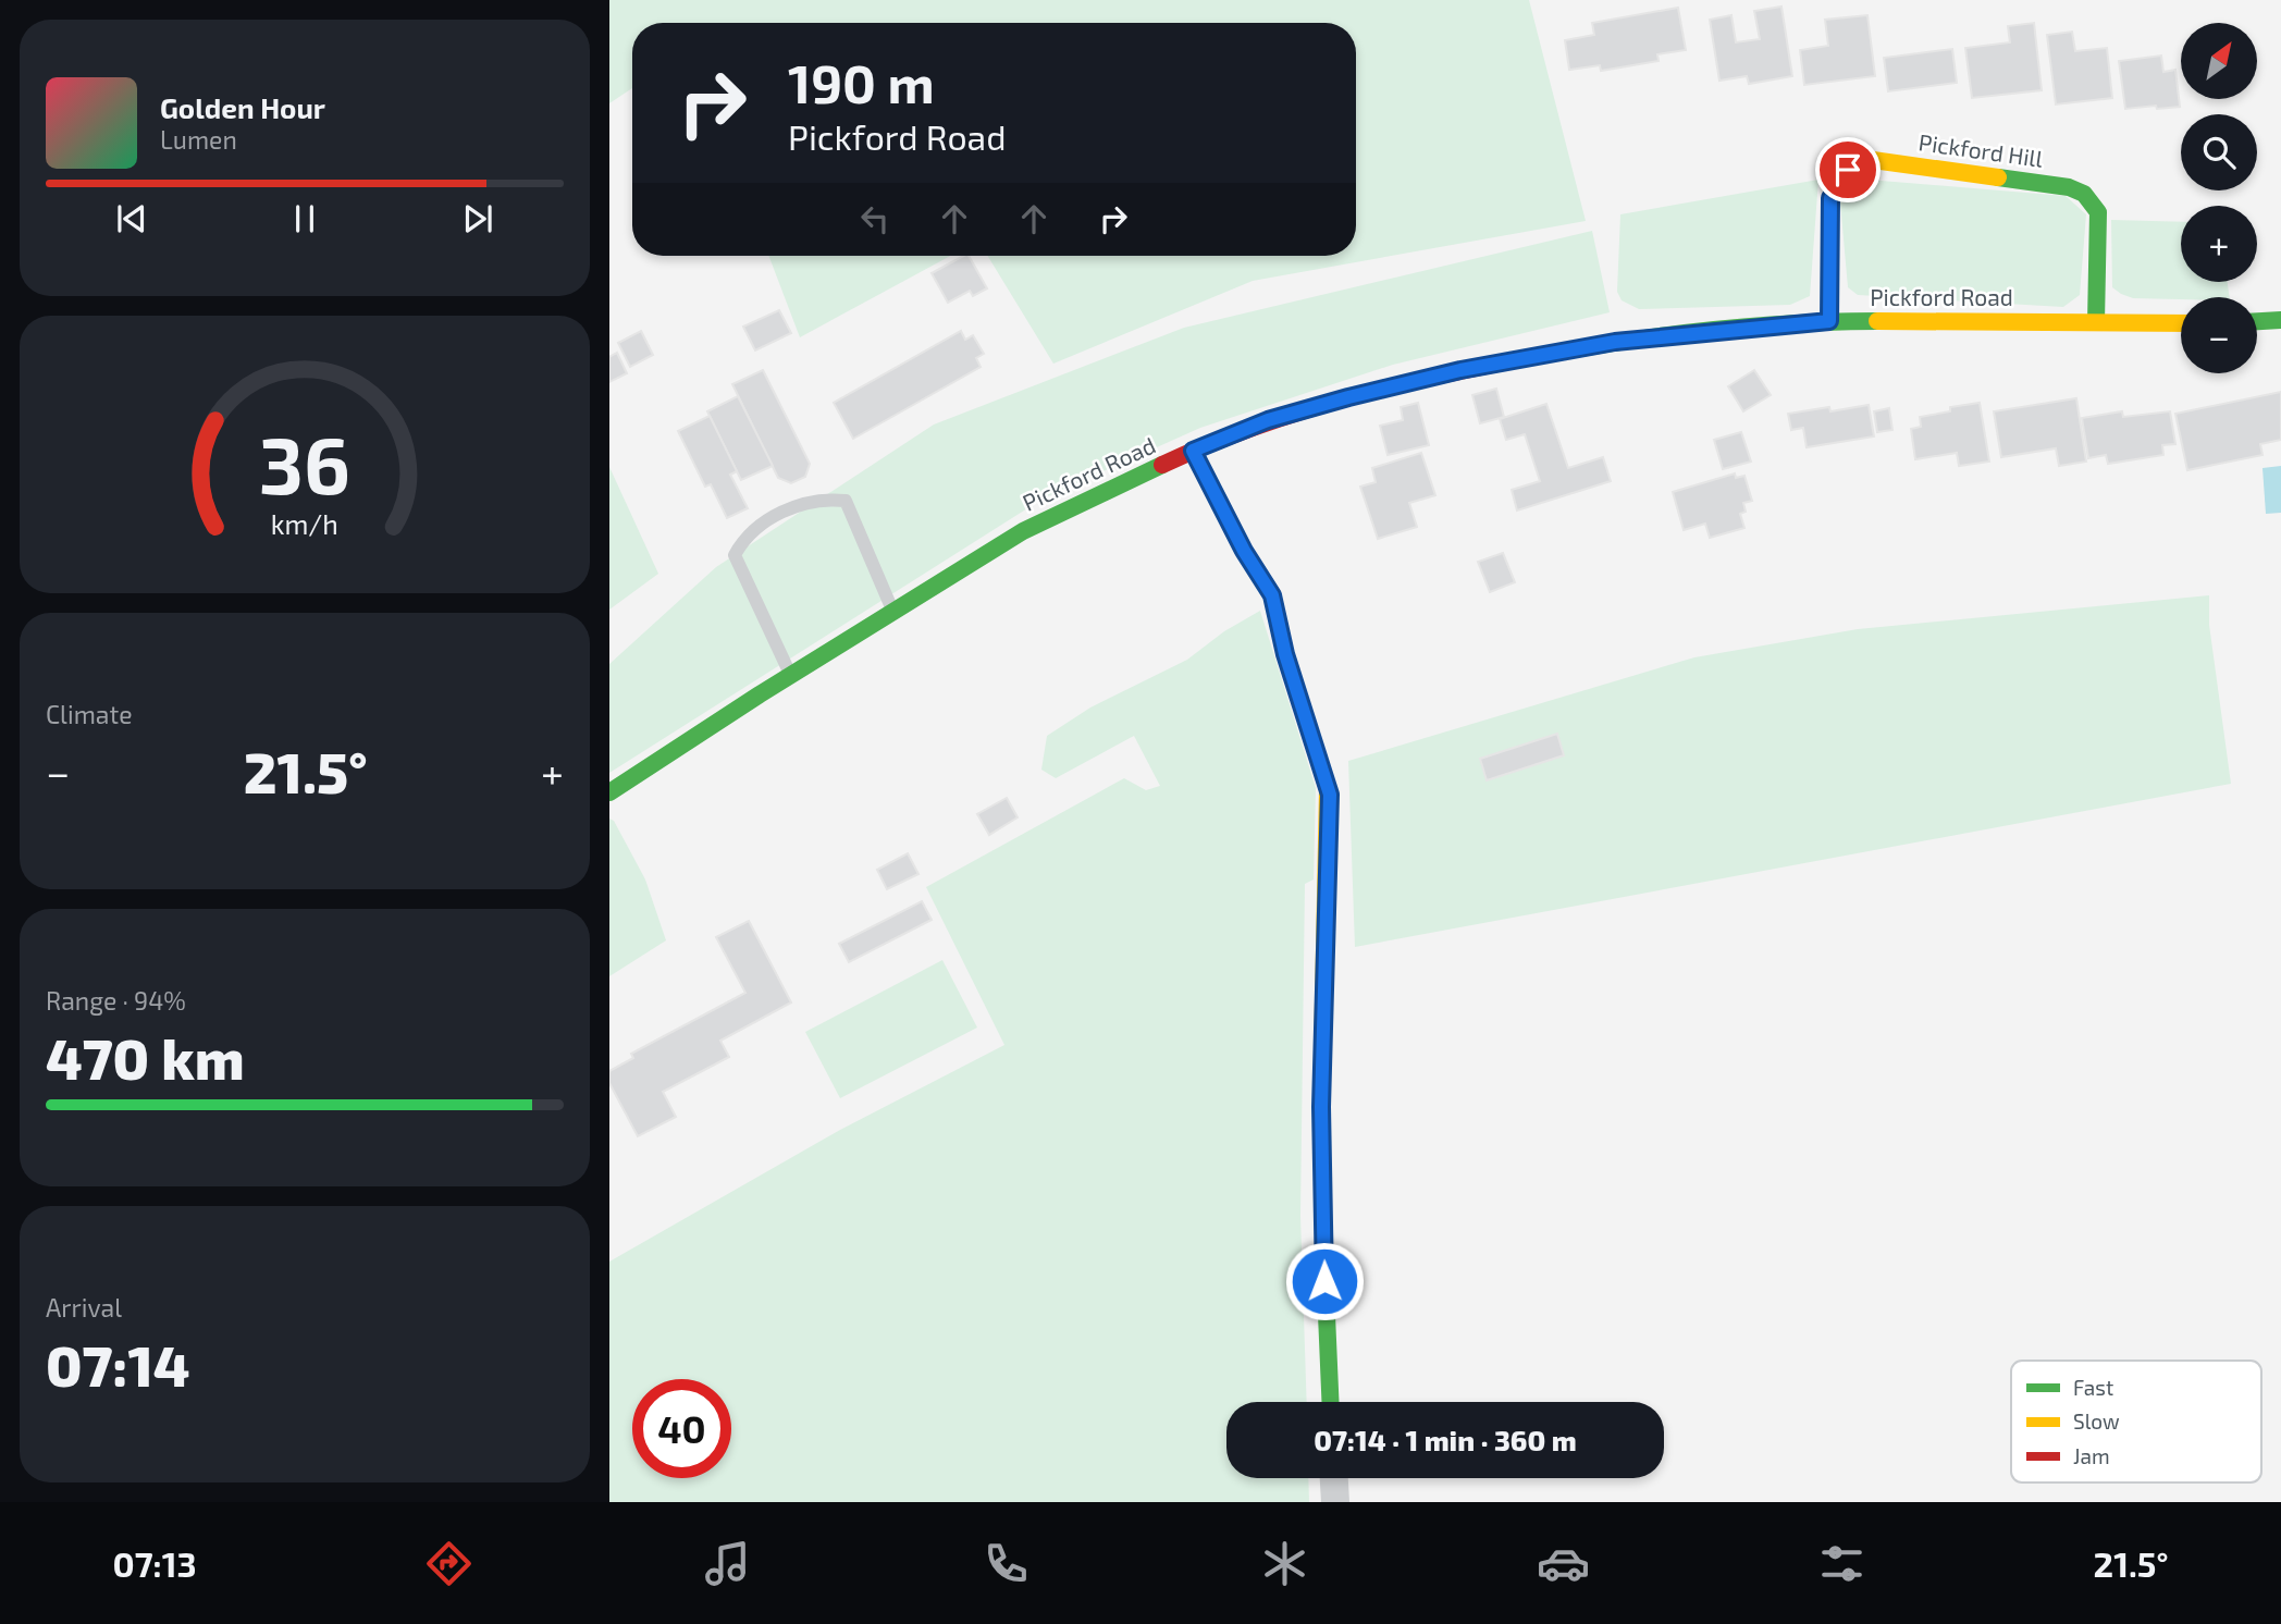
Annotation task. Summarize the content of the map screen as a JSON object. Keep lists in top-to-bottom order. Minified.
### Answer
{"streets":{"street":["Pickford Hill","Pickford Road"]},"crossings":[["Pickford Hill","Pickford Road"]],"legend":["Fast","Slow","Jam"],"north":"top right","page":{"map_buttons":["+","−"],"turn":["190 m","Pickford Road"],"song":["Golden Hour","Lumen"],"tile":["Climate",["Range · 94%","470 km"],["Arrival","07:14"]],"heat":["−","21.5°","+"],"limit":"40","trip":"07:14 · 1 min · 360 m","tabs":["07:13","21.5°"],"gauge":["36","km/h"]}}
